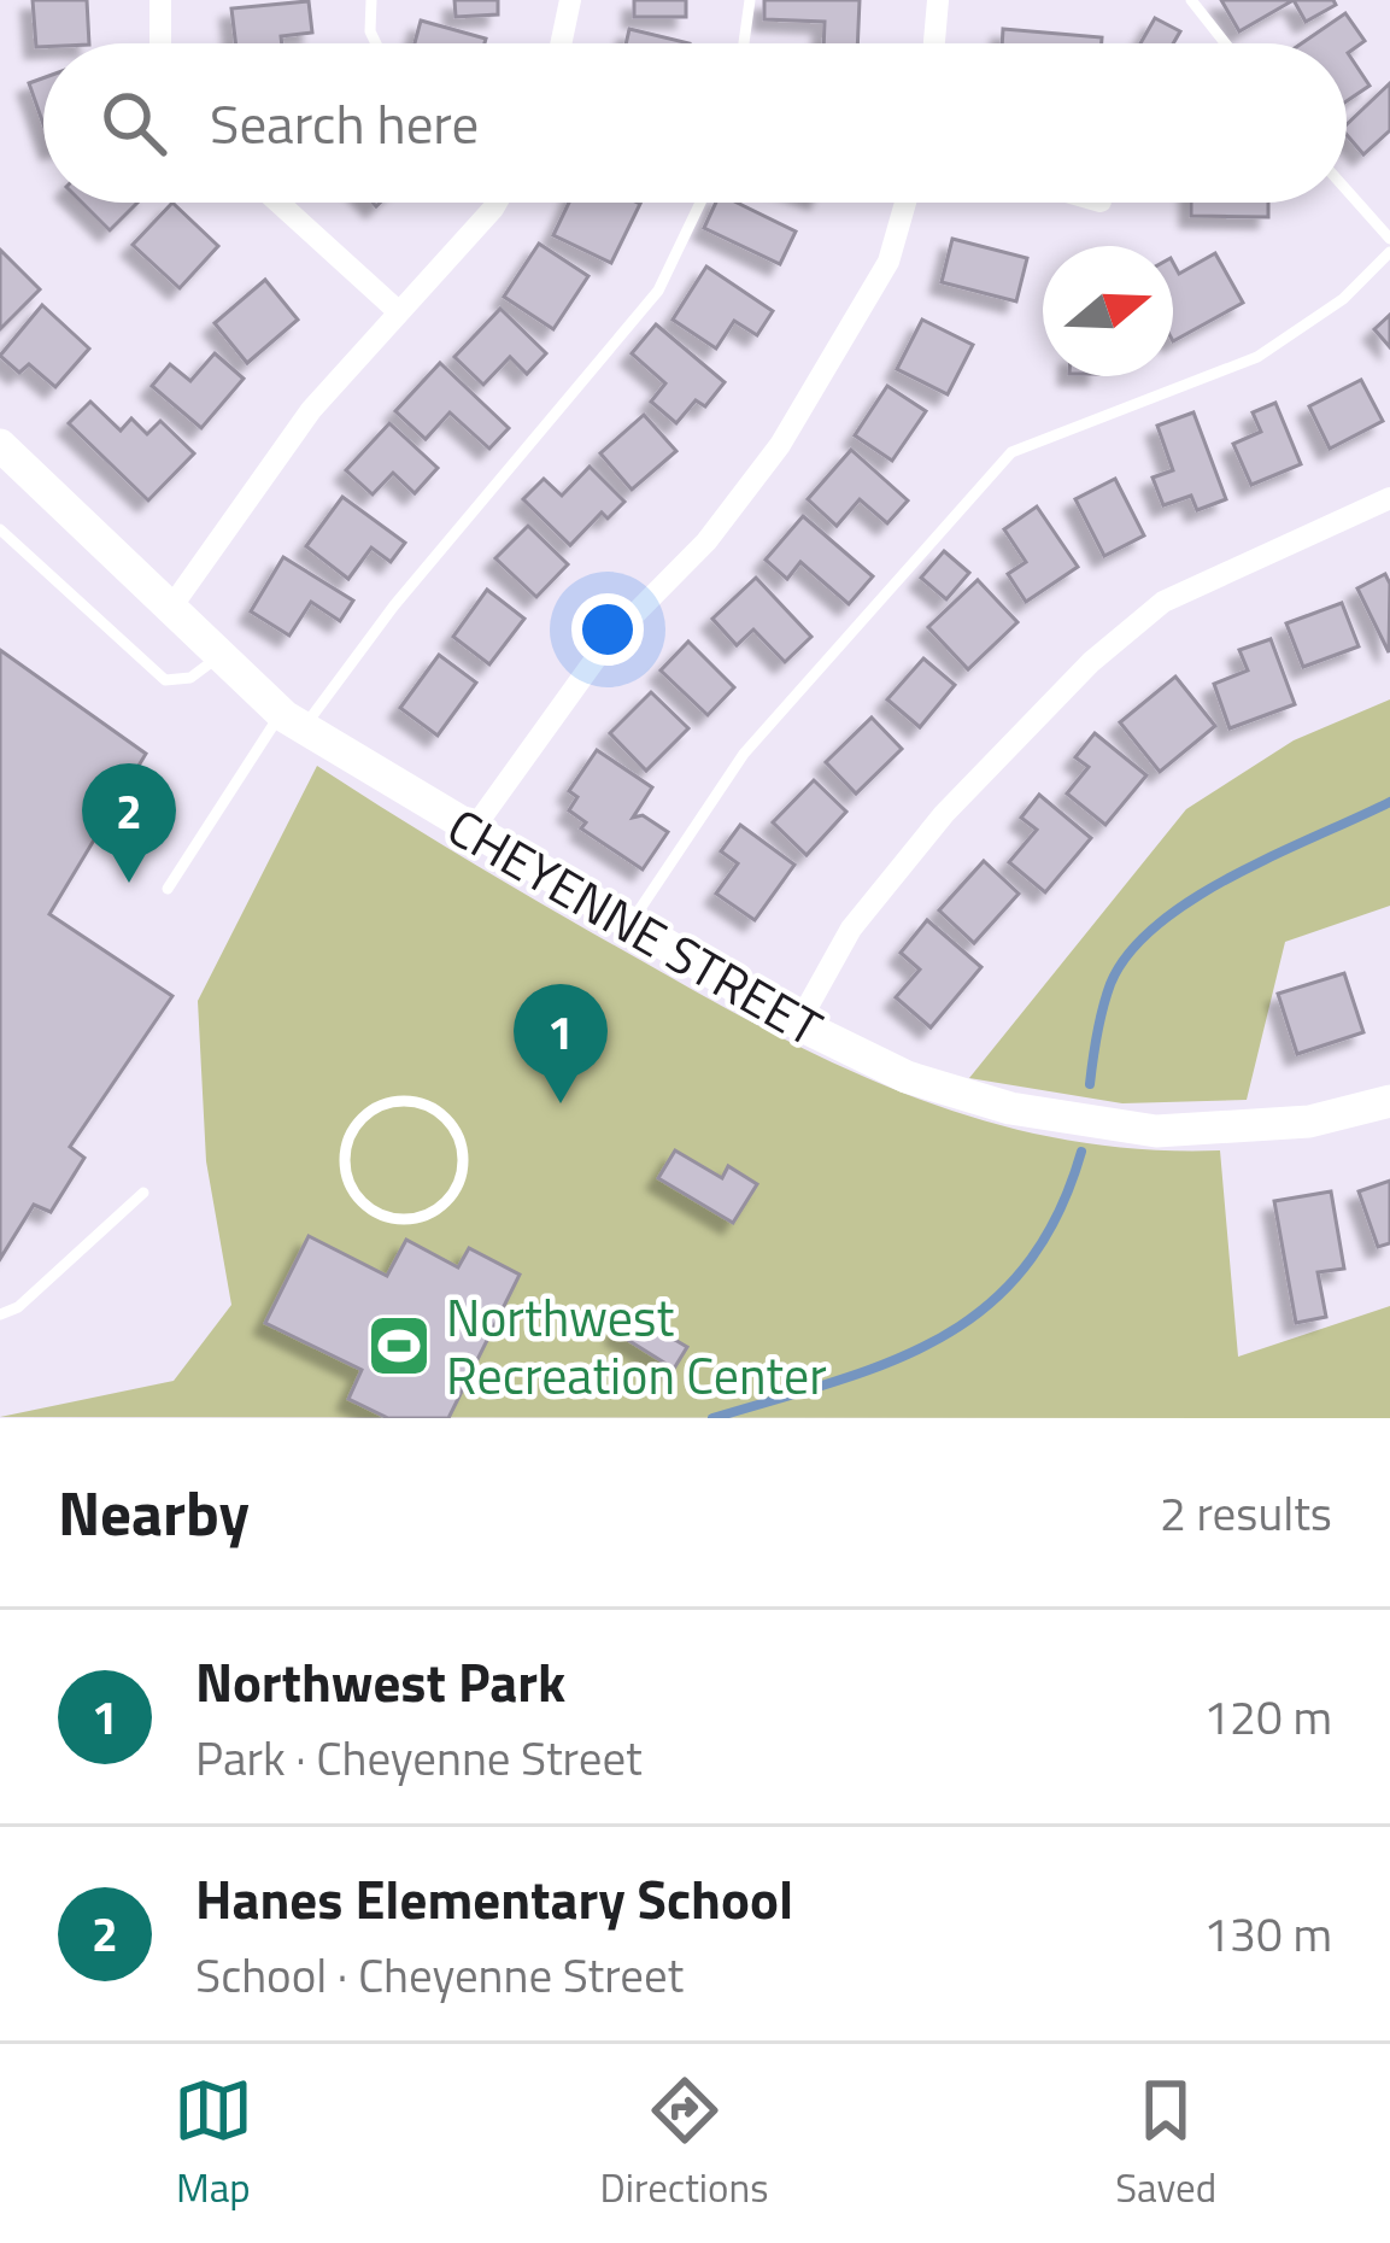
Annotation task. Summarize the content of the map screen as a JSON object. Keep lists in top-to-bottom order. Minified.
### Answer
{"streets":{"street":["CHEYENNE STREET"]},"places":{"sports":["Northwest Recreation Center"]},"north":"right","page":{"search":"Search here","pins":["2","1"],"heading":["Nearby","2 results"],"list":[{"mark":"1","name":"Northwest Park","note":"Park · Cheyenne Street","value":"120 m"},{"mark":"2","name":"Hanes Elementary School","note":"School · Cheyenne Street","value":"130 m"}],"nav":["Map","Directions","Saved"]}}
